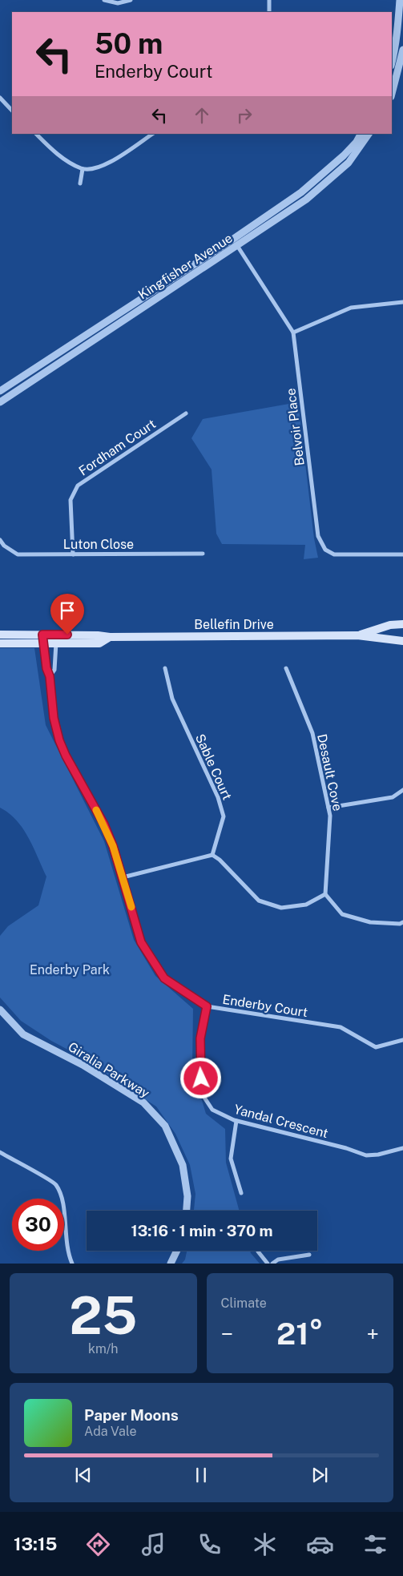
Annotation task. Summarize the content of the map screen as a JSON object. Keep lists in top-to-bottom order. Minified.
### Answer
{"streets":{"main road":["Bellefin Drive"],"street":["Kingfisher Avenue","Belvoir Place","Fordham Court","Luton Close","Sable Court","Desault Cove","Enderby Court","Giralia Parkway","Yandal Crescent"]},"crossings":[["Kingfisher Avenue","Belvoir Place"],["Fordham Court","Luton Close"],["Bellefin Drive","Enderby Court"],["Enderby Court","Yandal Crescent"]],"parks":["Enderby Park"],"page":{"turn":["50 m","Enderby Court"],"limit":"30","trip":"13:16 · 1 min · 370 m","tile":[["25","km/h"],"Climate"],"heat":["−","21°","+"],"song":["Paper Moons","Ada Vale"],"tabs":"13:15"}}
